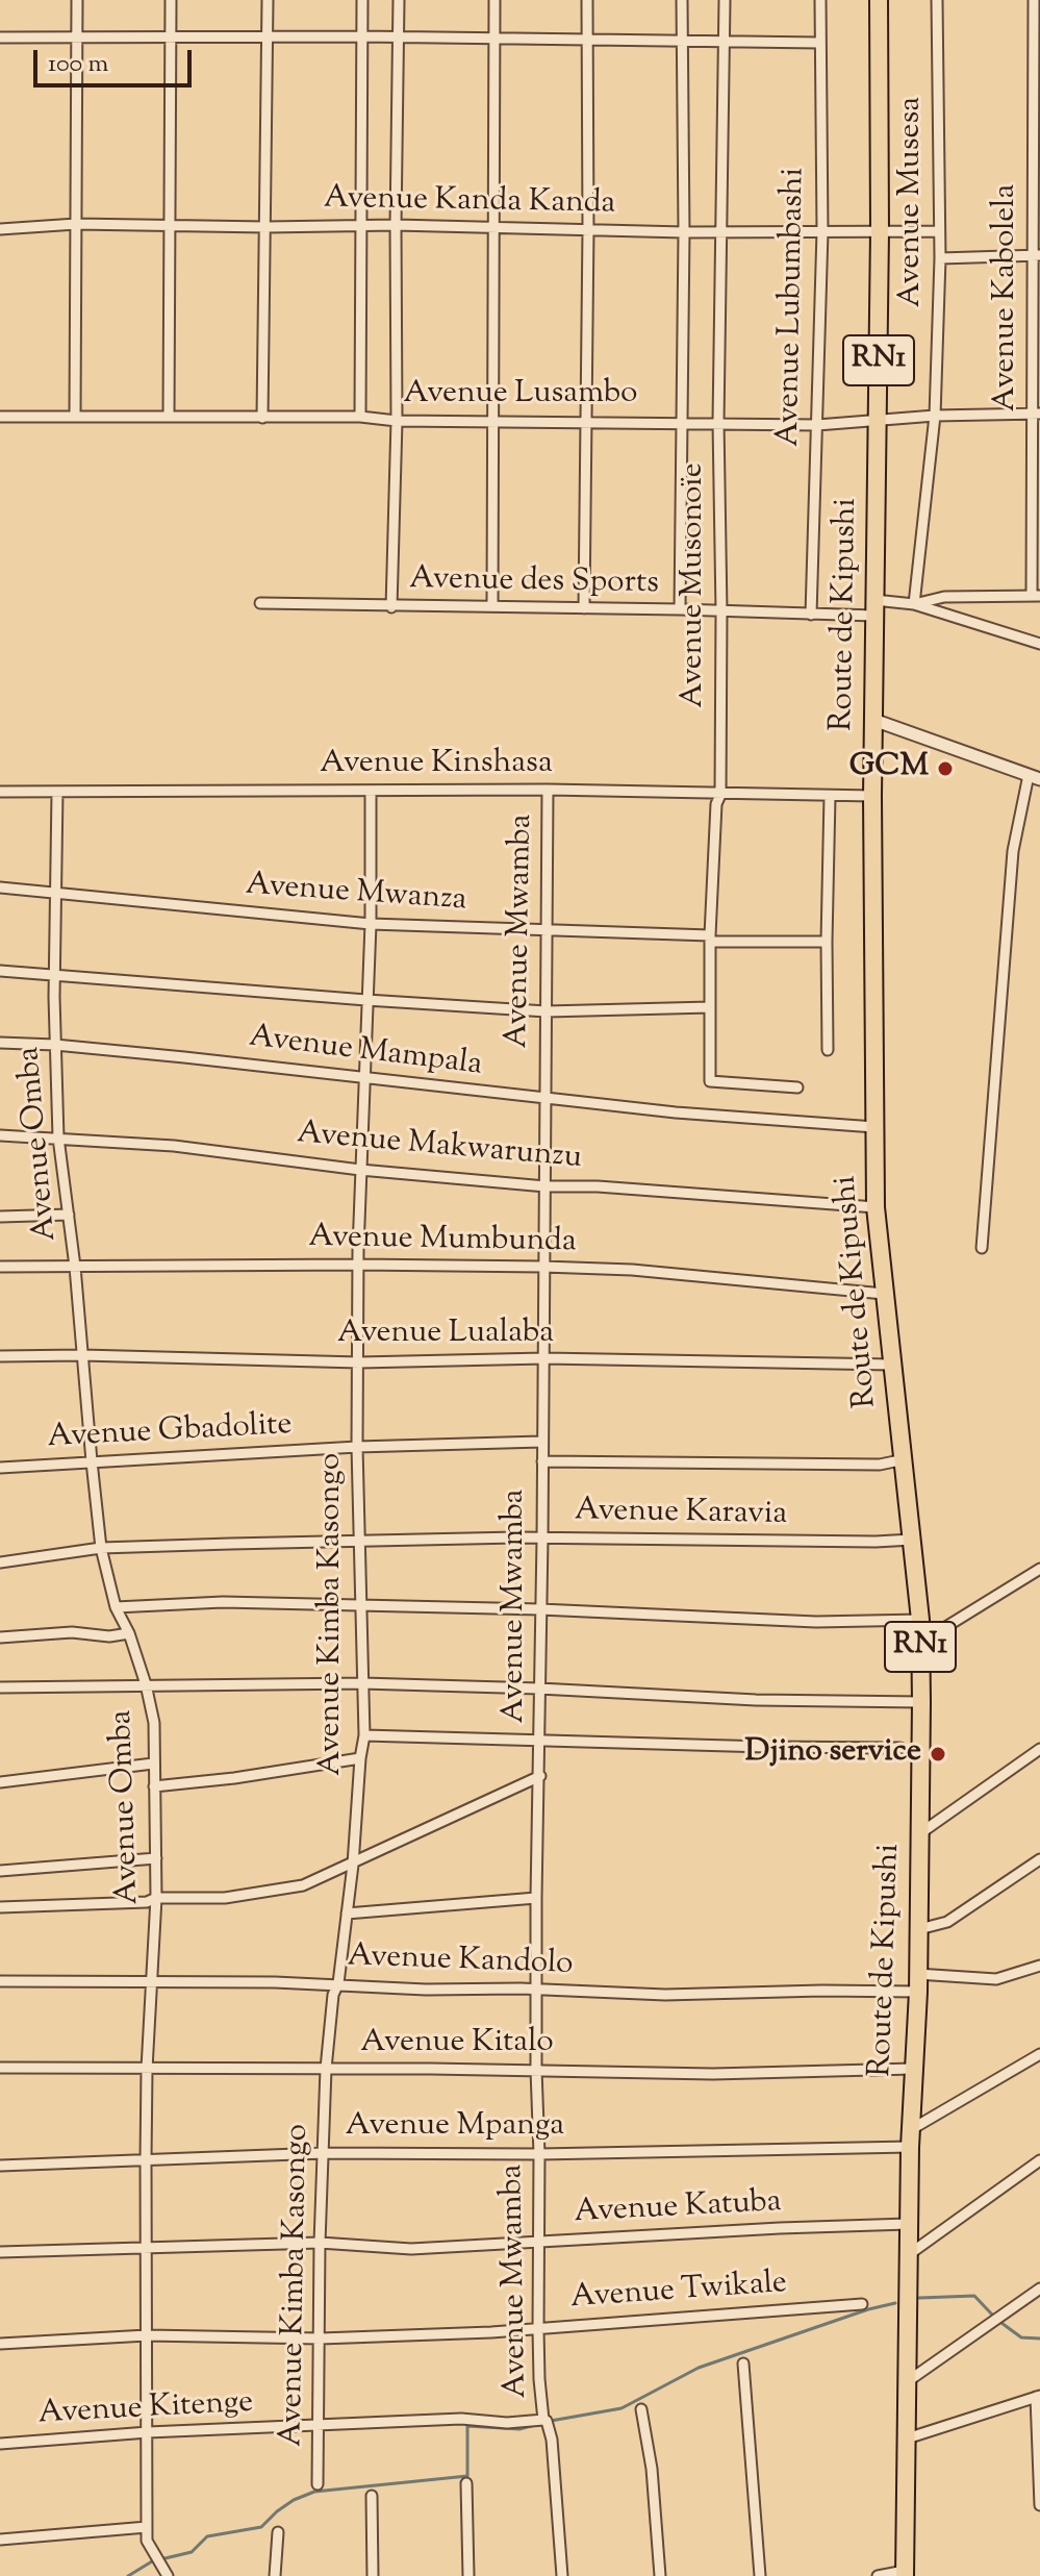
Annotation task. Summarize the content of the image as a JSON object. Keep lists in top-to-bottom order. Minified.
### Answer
{"streets":{"highway":["RN1","Route de Kipushi"],"street":["Avenue Musesa","Avenue Kanda Kanda","Avenue Kabolela","Avenue Lubumbashi","Avenue Lusambo","Avenue des Sports","Avenue Musonoïe","Avenue Kinshasa","Avenue Mwanza","Avenue Mwamba","Avenue Mampala","Avenue Omba","Avenue Makwarunzu","Avenue Mumbunda","Avenue Lualaba","Avenue Gbadolite","Avenue Karavia","Avenue Kimba Kasongo","Avenue Kandolo","Avenue Kitalo","Avenue Mpanga","Avenue Katuba","Avenue Twikale","Avenue Kitenge"]},"crossings":[["Avenue Musesa","Avenue Kanda Kanda"],["Avenue Musesa","Avenue Lusambo"],["Avenue Musesa","Avenue des Sports"],["Avenue Kanda Kanda","Avenue Lubumbashi"],["Avenue Kanda Kanda","Avenue Musonoïe"],["Avenue Kanda Kanda","Route de Kipushi"],["Avenue Kabolela","Avenue Lusambo"],["Avenue Lubumbashi","Avenue Lusambo"],["Avenue Lubumbashi","Avenue des Sports"],["Avenue Lusambo","Avenue Musonoïe"],["Avenue Lusambo","Route de Kipushi"],["Avenue des Sports","Avenue Musonoïe"],["Avenue des Sports","Route de Kipushi"],["Avenue Musonoïe","Avenue Kinshasa"],["Avenue Musonoïe","Avenue Mwanza"],["Route de Kipushi","Avenue Kinshasa"],["Route de Kipushi","Avenue Mampala"],["Route de Kipushi","Avenue Makwarunzu"],["Route de Kipushi","Avenue Mumbunda"],["Route de Kipushi","Avenue Lualaba"],["Route de Kipushi","Avenue Karavia"],["Route de Kipushi","Avenue Kandolo"],["Route de Kipushi","Avenue Kitalo"],["Route de Kipushi","Avenue Mpanga"],["Route de Kipushi","Avenue Katuba"],["Avenue Kinshasa","Avenue Mwamba"],["Avenue Kinshasa","Avenue Omba"],["Avenue Kinshasa","Avenue Kimba Kasongo"],["Avenue Mwanza","Avenue Mwamba"],["Avenue Mwanza","Avenue Omba"],["Avenue Mwanza","Avenue Kimba Kasongo"],["Avenue Mwamba","Avenue Mampala"],["Avenue Mwamba","Avenue Makwarunzu"],["Avenue Mwamba","Avenue Mumbunda"],["Avenue Mwamba","Avenue Lualaba"],["Avenue Mwamba","Avenue Gbadolite"],["Avenue Mwamba","Avenue Karavia"],["Avenue Mwamba","Avenue Kandolo"],["Avenue Mwamba","Avenue Kitalo"],["Avenue Mwamba","Avenue Mpanga"],["Avenue Mwamba","Avenue Katuba"],["Avenue Mwamba","Avenue Twikale"],["Avenue Mwamba","Avenue Kitenge"],["Avenue Mampala","Avenue Omba"],["Avenue Mampala","Avenue Kimba Kasongo"],["Avenue Omba","Avenue Makwarunzu"],["Avenue Omba","Avenue Mumbunda"],["Avenue Omba","Avenue Lualaba"],["Avenue Omba","Avenue Gbadolite"],["Avenue Omba","Avenue Karavia"],["Avenue Omba","Avenue Kandolo"],["Avenue Omba","Avenue Kitalo"],["Avenue Omba","Avenue Mpanga"],["Avenue Omba","Avenue Katuba"],["Avenue Omba","Avenue Twikale"],["Avenue Omba","Avenue Kitenge"],["Avenue Makwarunzu","Avenue Kimba Kasongo"],["Avenue Mumbunda","Avenue Kimba Kasongo"],["Avenue Lualaba","Avenue Kimba Kasongo"],["Avenue Gbadolite","Avenue Kimba Kasongo"],["Avenue Karavia","Avenue Kimba Kasongo"],["Avenue Kimba Kasongo","Avenue Kandolo"],["Avenue Kimba Kasongo","Avenue Kitalo"],["Avenue Kimba Kasongo","Avenue Mpanga"],["Avenue Kimba Kasongo","Avenue Katuba"],["Avenue Kimba Kasongo","Avenue Twikale"],["Avenue Kimba Kasongo","Avenue Kitenge"]],"places":["GCM","Djino service"],"scale_bar":"100 m"}
